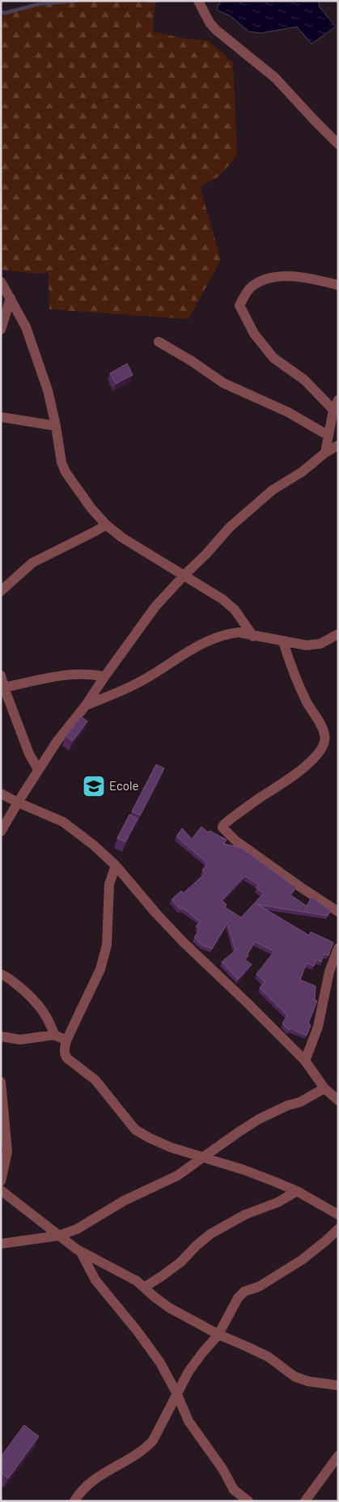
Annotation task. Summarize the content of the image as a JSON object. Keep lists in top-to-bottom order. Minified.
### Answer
{"places":{"school or university":["Ecole"]}}
